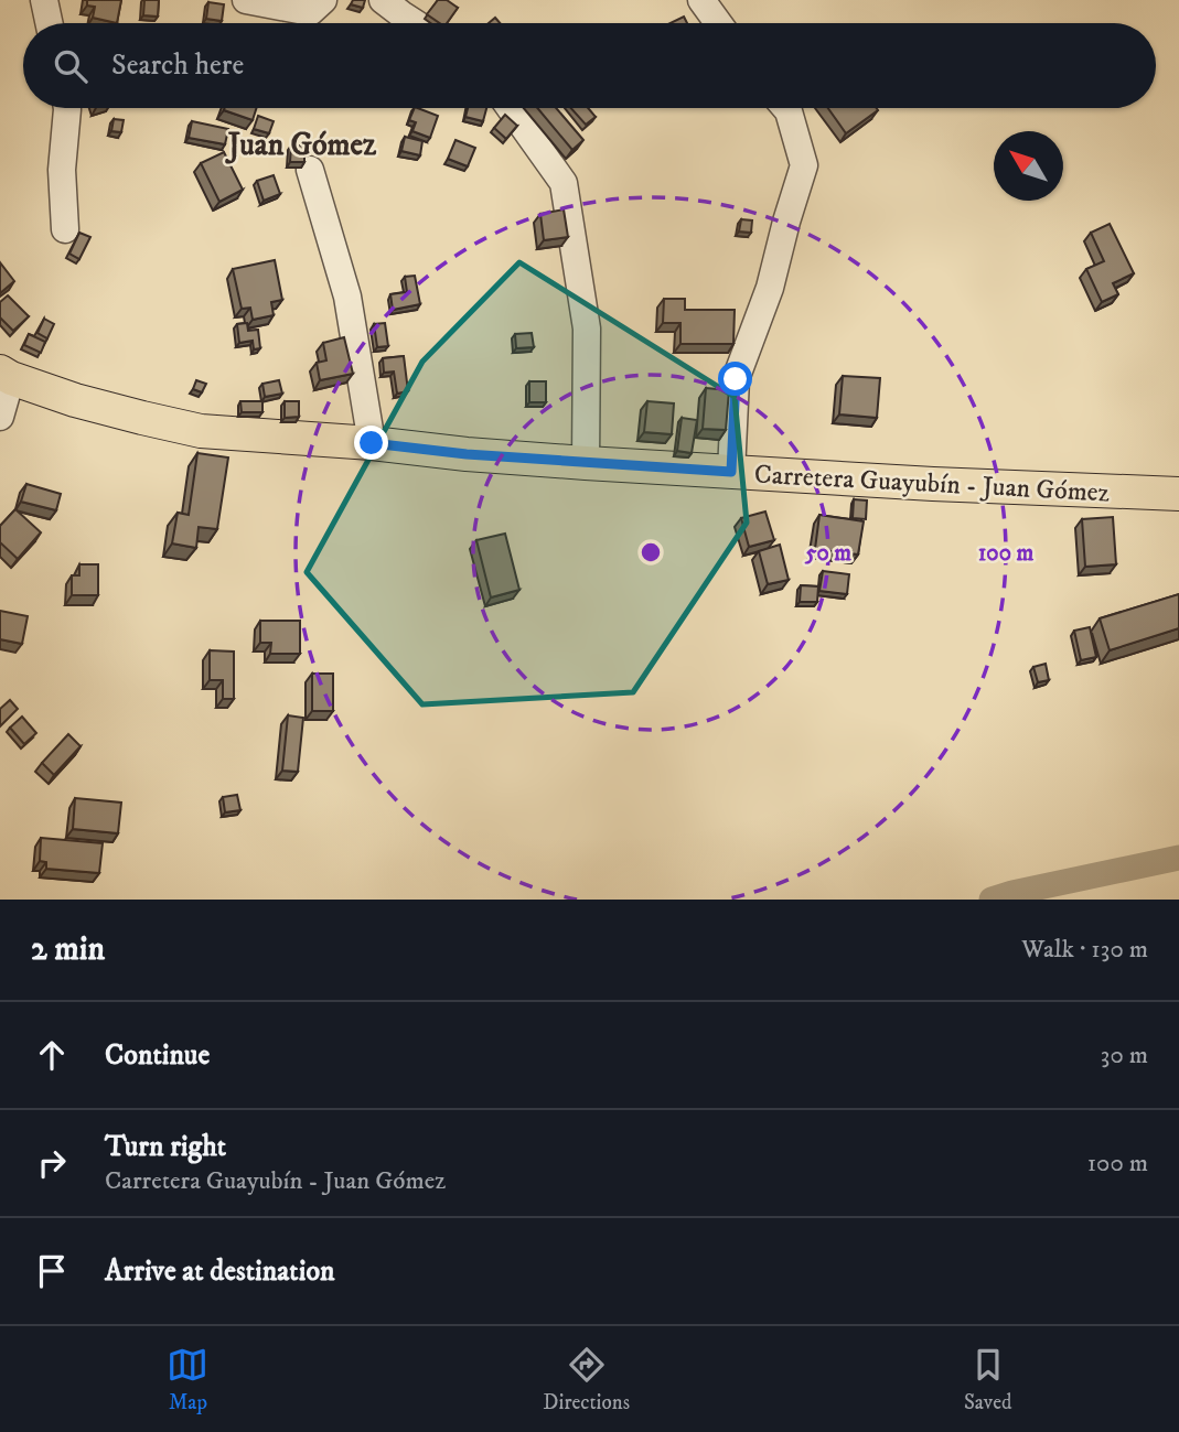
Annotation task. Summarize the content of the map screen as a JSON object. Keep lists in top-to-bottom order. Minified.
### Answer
{"streets":{"main road":["Carretera Guayubín - Juan Gómez"]},"districts":["Juan Gómez"],"north":"top left","page":{"search":"Search here","heading":["2 min","Walk · 130 m"],"list":[["Continue","30 m"],["Turn right","Carretera Guayubín - Juan Gómez","100 m"],"Arrive at destination"],"nav":["Map","Directions","Saved"]},"rings":["50 m","100 m"]}
